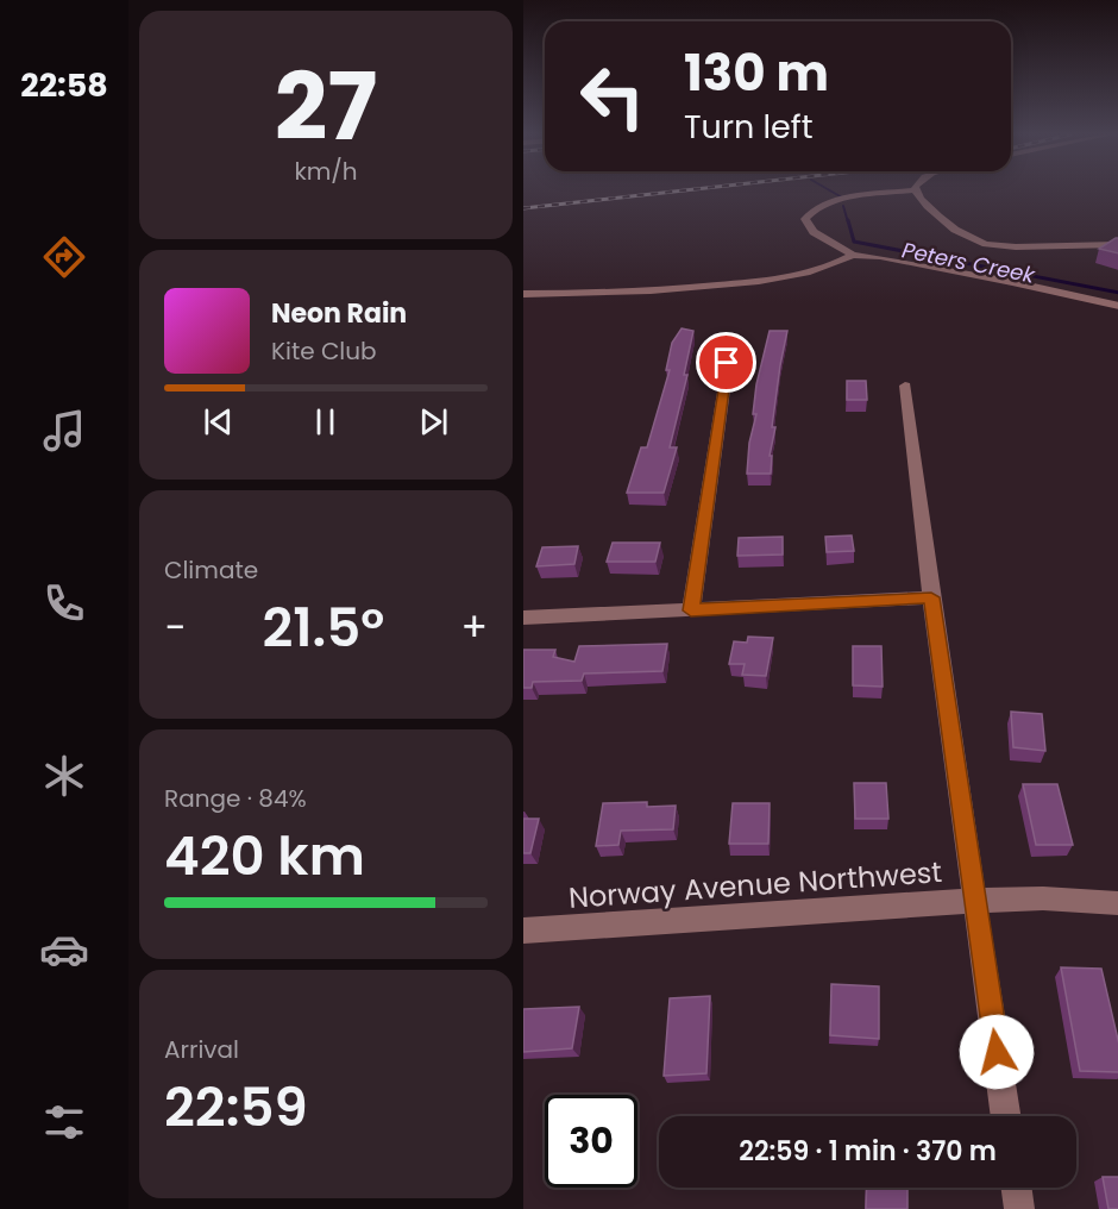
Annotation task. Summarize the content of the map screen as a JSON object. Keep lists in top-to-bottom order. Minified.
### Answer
{"streets":{"street":["Norway Avenue Northwest"]},"water":["Peters Creek"],"page":{"tabs":"22:58","tile":[["27","km/h"],"Climate",["Range · 84%","420 km"],["Arrival","22:59"]],"turn":["130 m","Turn left"],"song":["Neon Rain","Kite Club"],"heat":["−","21.5°","+"],"limit":"30","trip":"22:59 · 1 min · 370 m"}}
